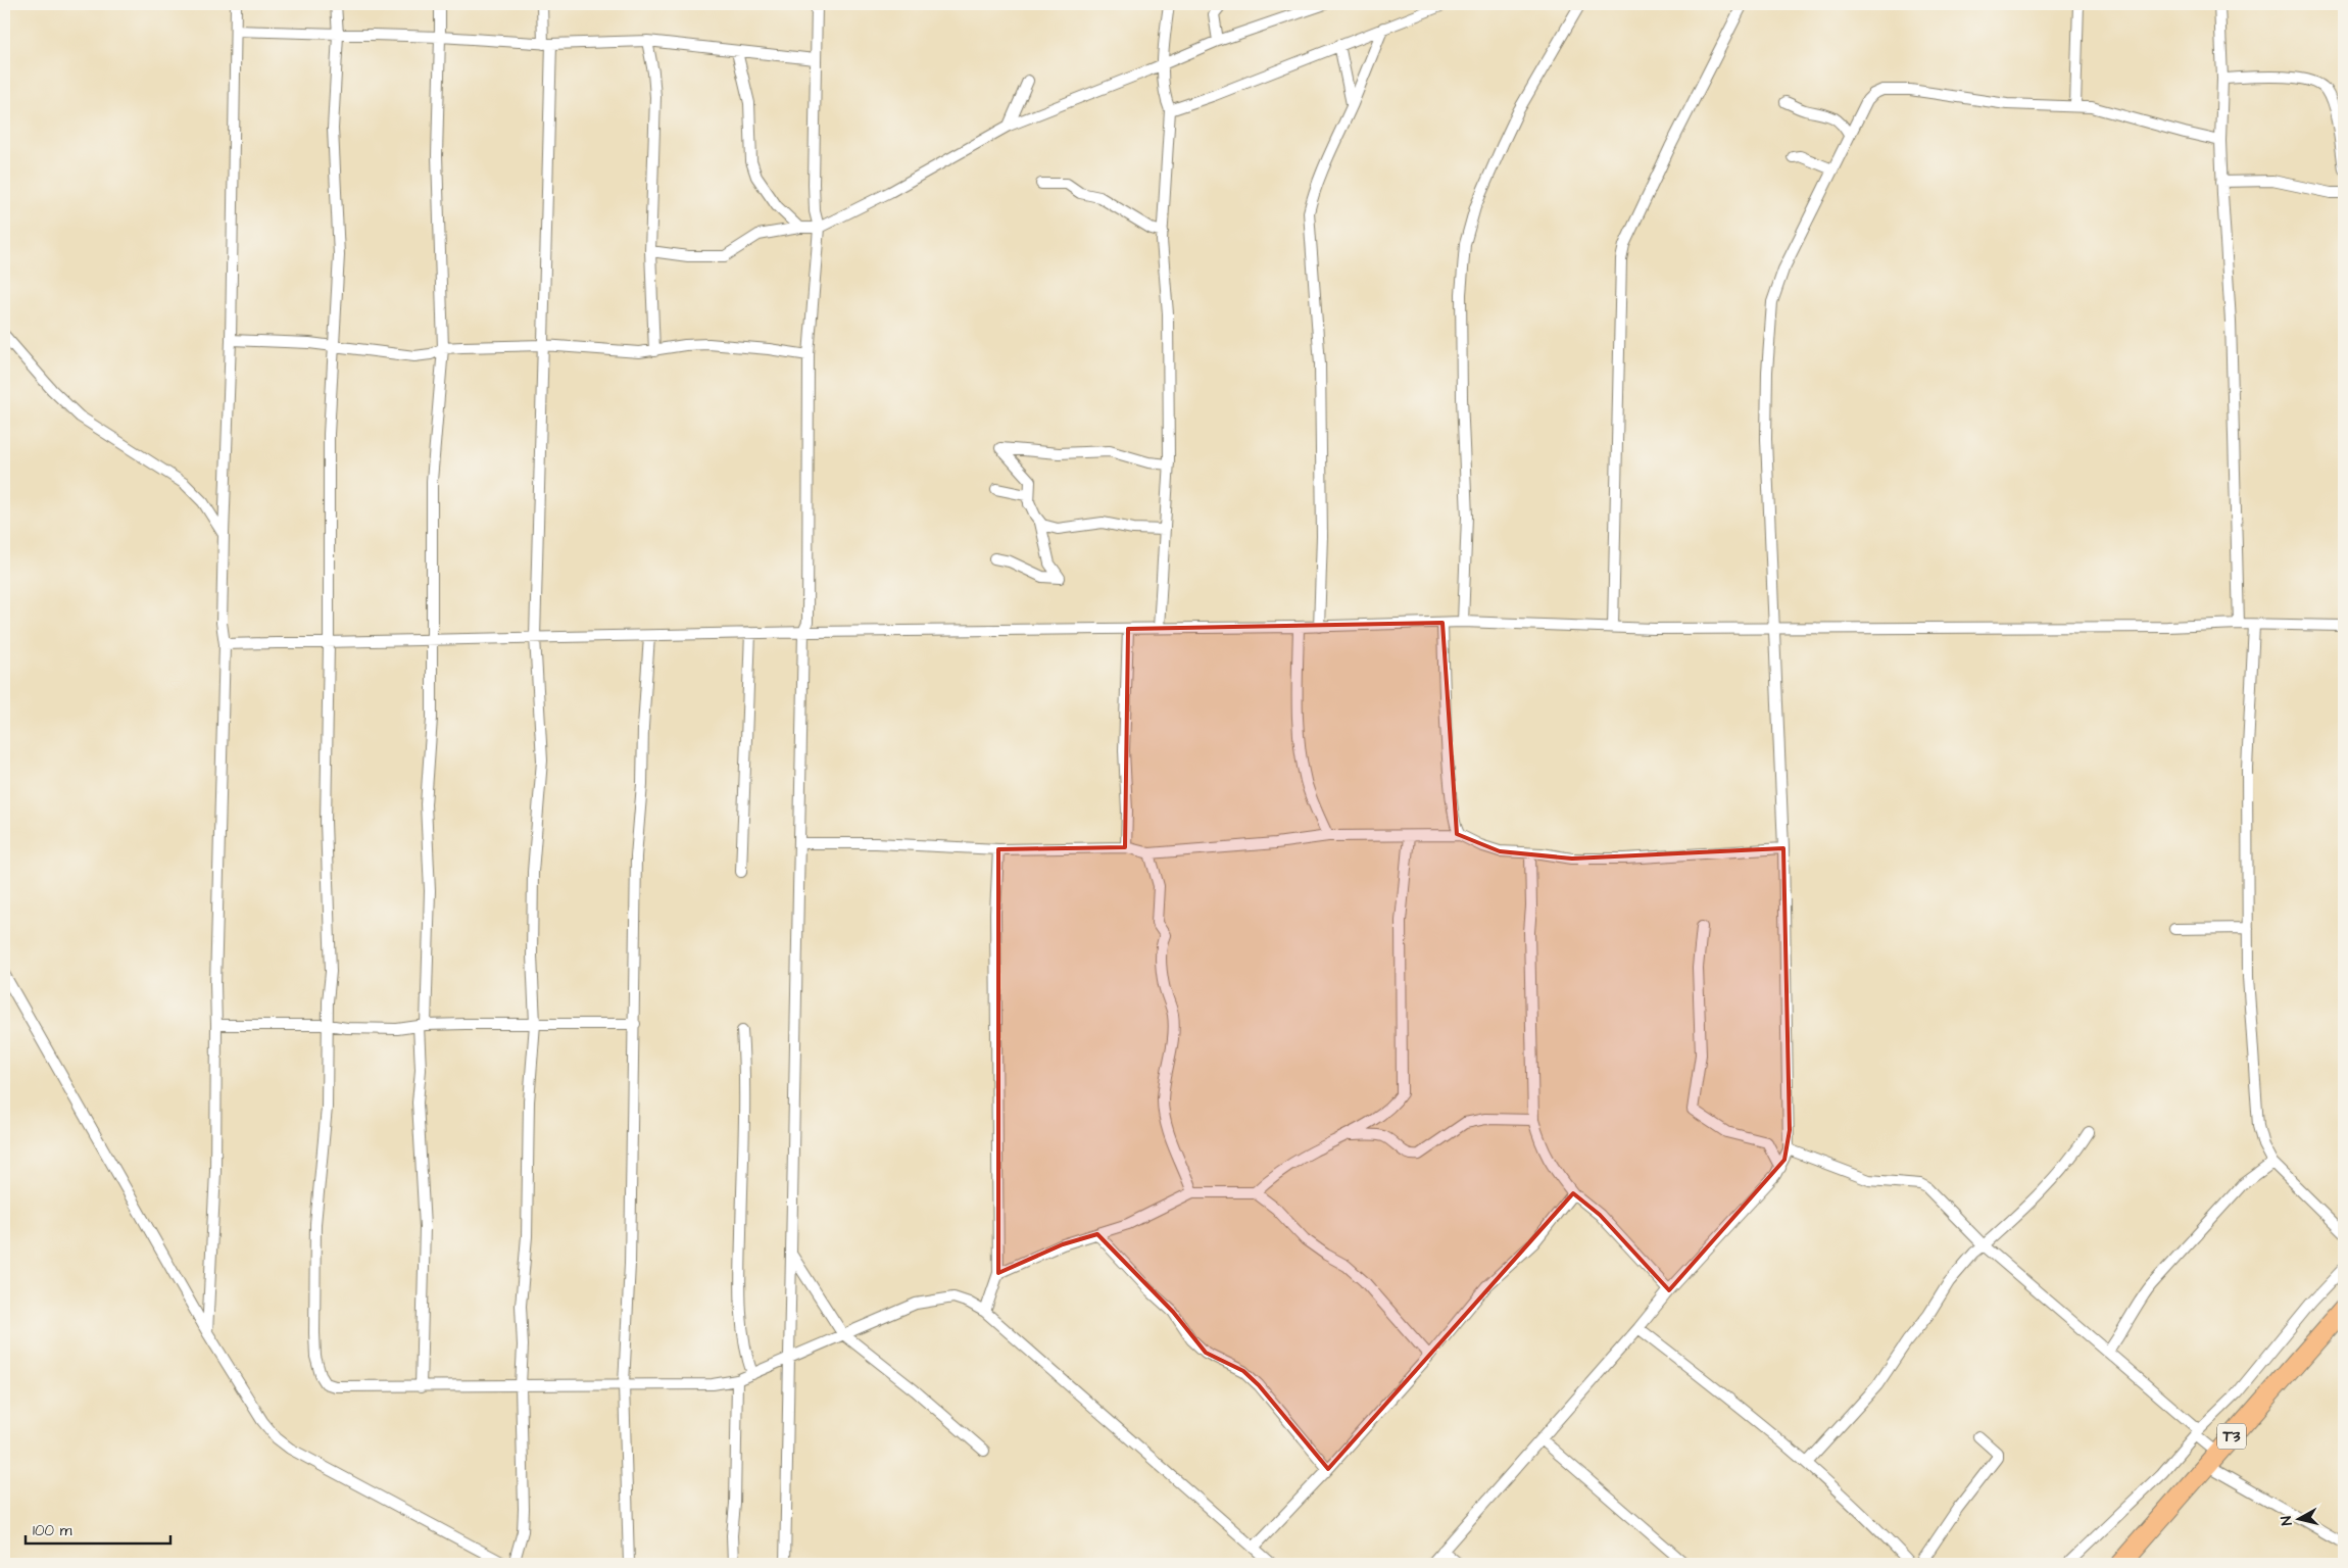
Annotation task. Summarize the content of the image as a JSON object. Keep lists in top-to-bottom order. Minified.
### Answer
{"streets":{"highway":["T3"]},"scale_bar":"100 m","north":"left"}
